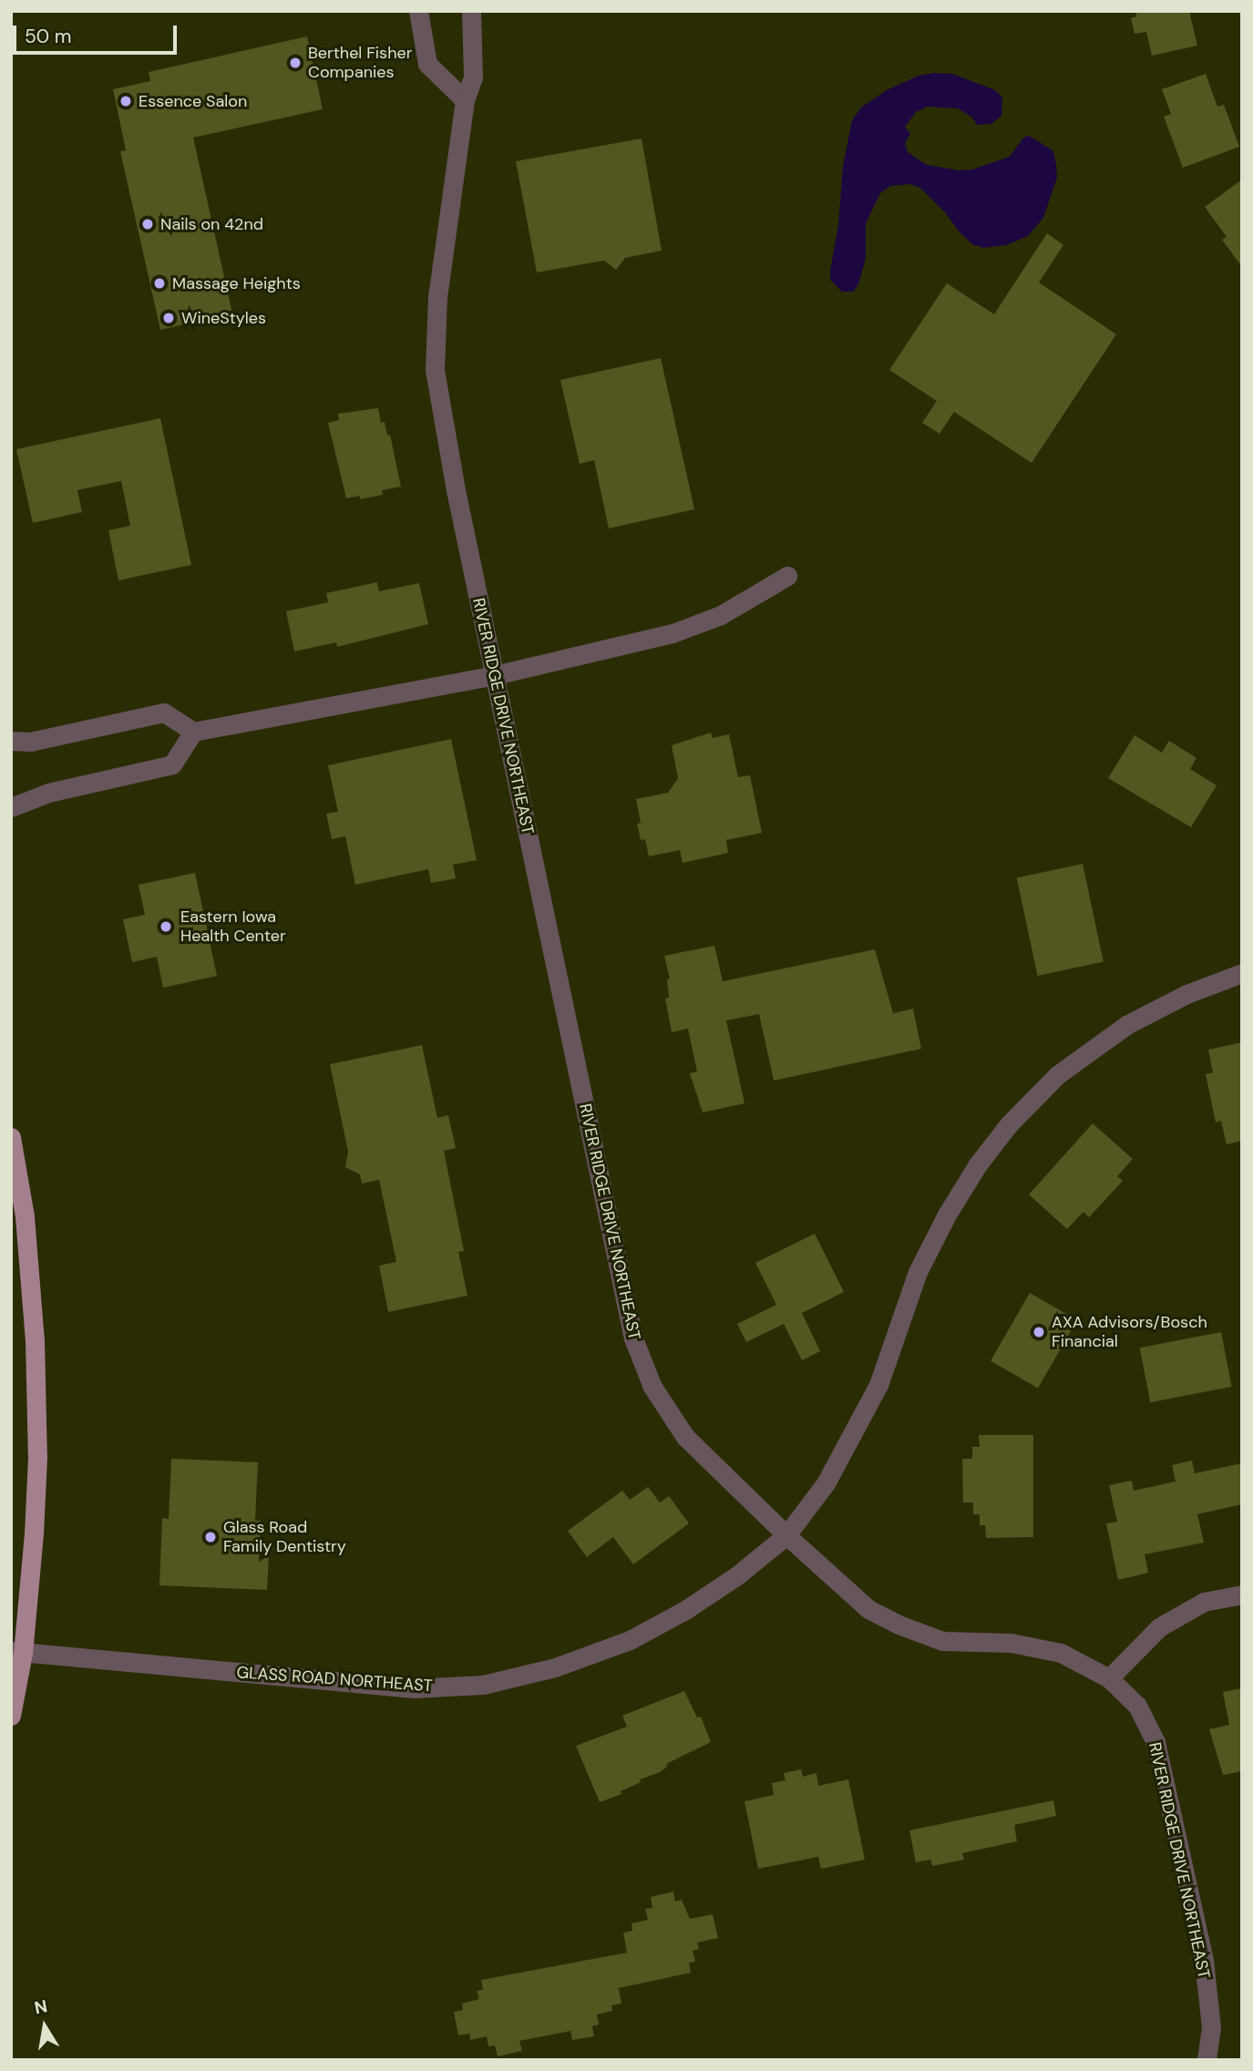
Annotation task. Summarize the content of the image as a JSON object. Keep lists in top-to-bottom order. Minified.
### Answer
{"streets":{"street":["RIVER RIDGE DRIVE NORTHEAST","GLASS ROAD NORTHEAST"]},"crossings":[["RIVER RIDGE DRIVE NORTHEAST","GLASS ROAD NORTHEAST"]],"places":["Berthel Fisher Companies","Essence Salon","Nails on 42nd","Massage Heights","WineStyles","Eastern Iowa Health Center","AXA Advisors/Bosch Financial","Glass Road Family Dentistry"],"scale_bar":"50 m","north":"top"}
